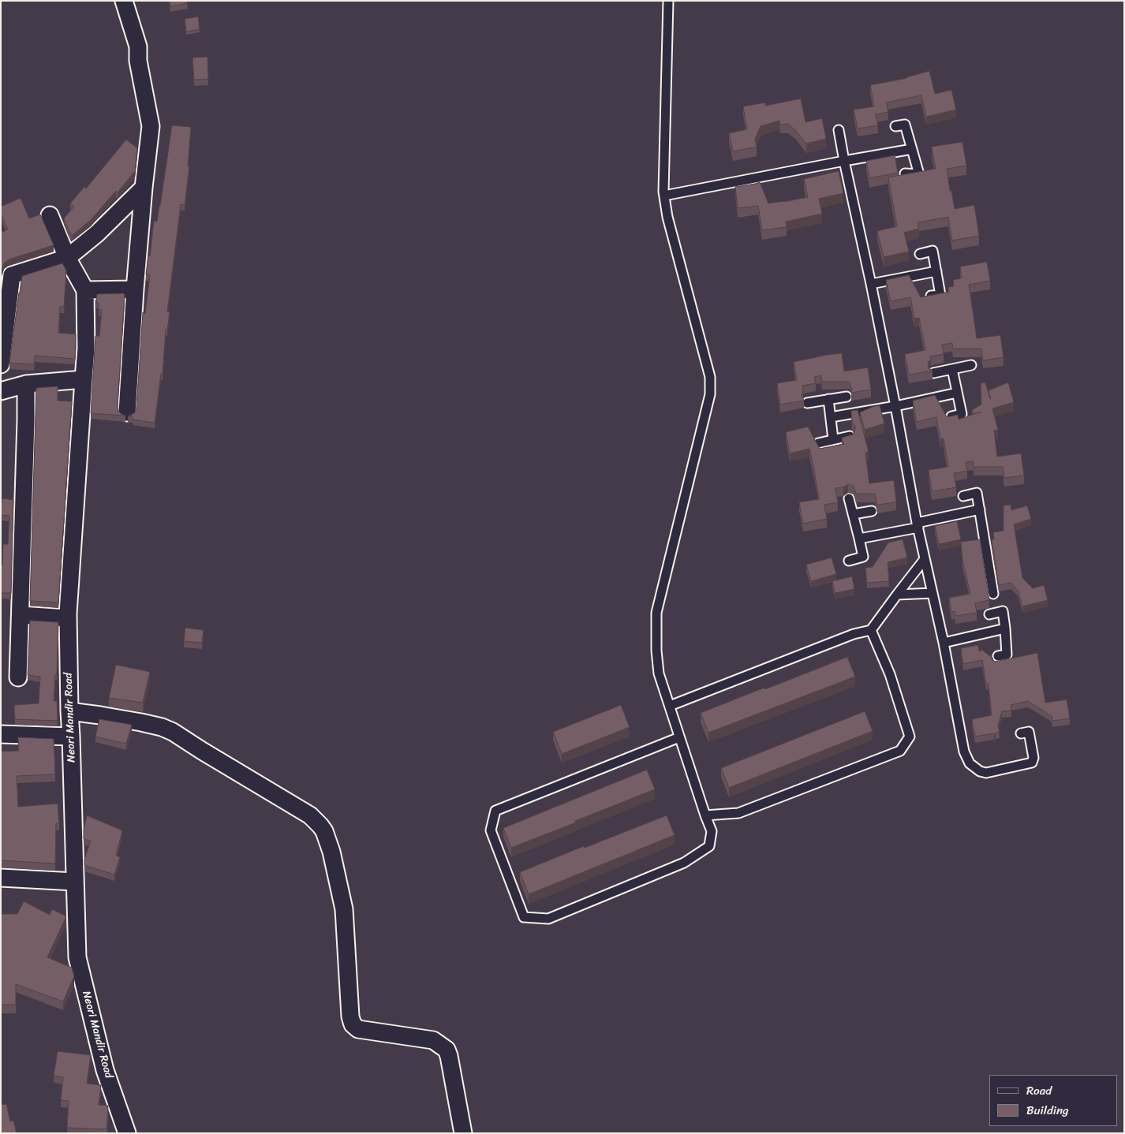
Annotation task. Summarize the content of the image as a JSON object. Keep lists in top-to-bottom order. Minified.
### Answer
{"streets":{"street":["Neori Mandir Road"]},"legend":["Road","Building"]}
